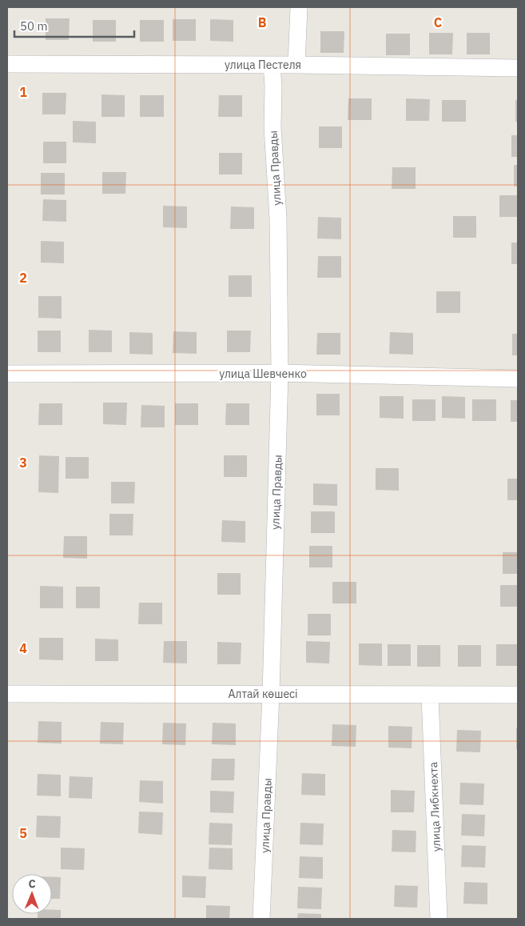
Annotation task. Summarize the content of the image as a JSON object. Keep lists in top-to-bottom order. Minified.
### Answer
{"streets":{"street":["улица Пестеля","улица Правды","улица Шевченко","Алтай көшесі","улица Либкнехта"]},"crossings":[["улица Пестеля","улица Правды"],["улица Правды","улица Шевченко"],["улица Правды","Алтай көшесі"],["Алтай көшесі","улица Либкнехта"]],"scale_bar":"50 m","north":"top","grid":{"columns":["B","C"],"rows":["1","2","3","4","5"]}}
